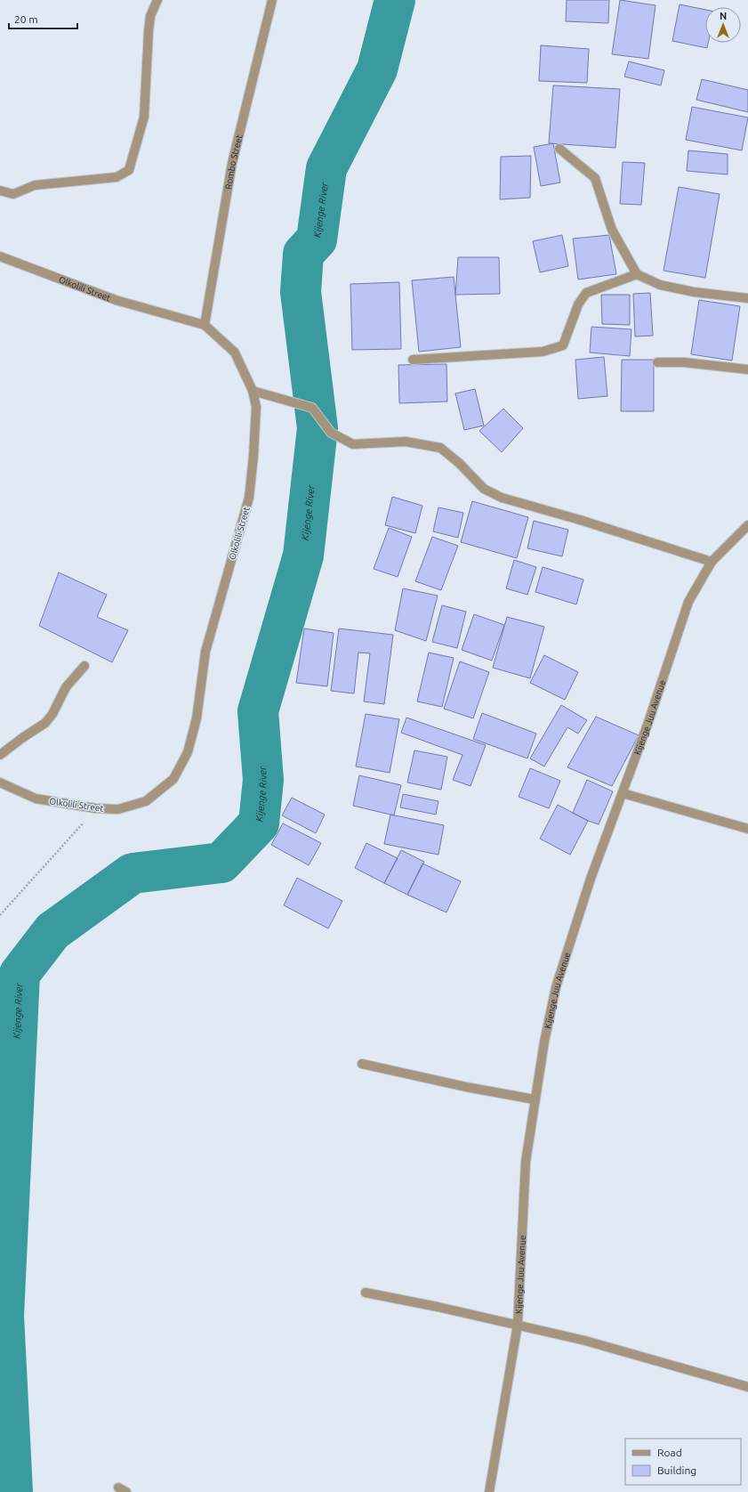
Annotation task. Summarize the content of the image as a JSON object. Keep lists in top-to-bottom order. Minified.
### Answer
{"streets":{"street":["Rombo Street","Olkolili Street","Kijenge Juu Avenue"]},"crossings":[["Rombo Street","Olkolili Street"]],"water":["Kijenge River"],"legend":["Road","Building"],"scale_bar":"20 m","north":"top"}
